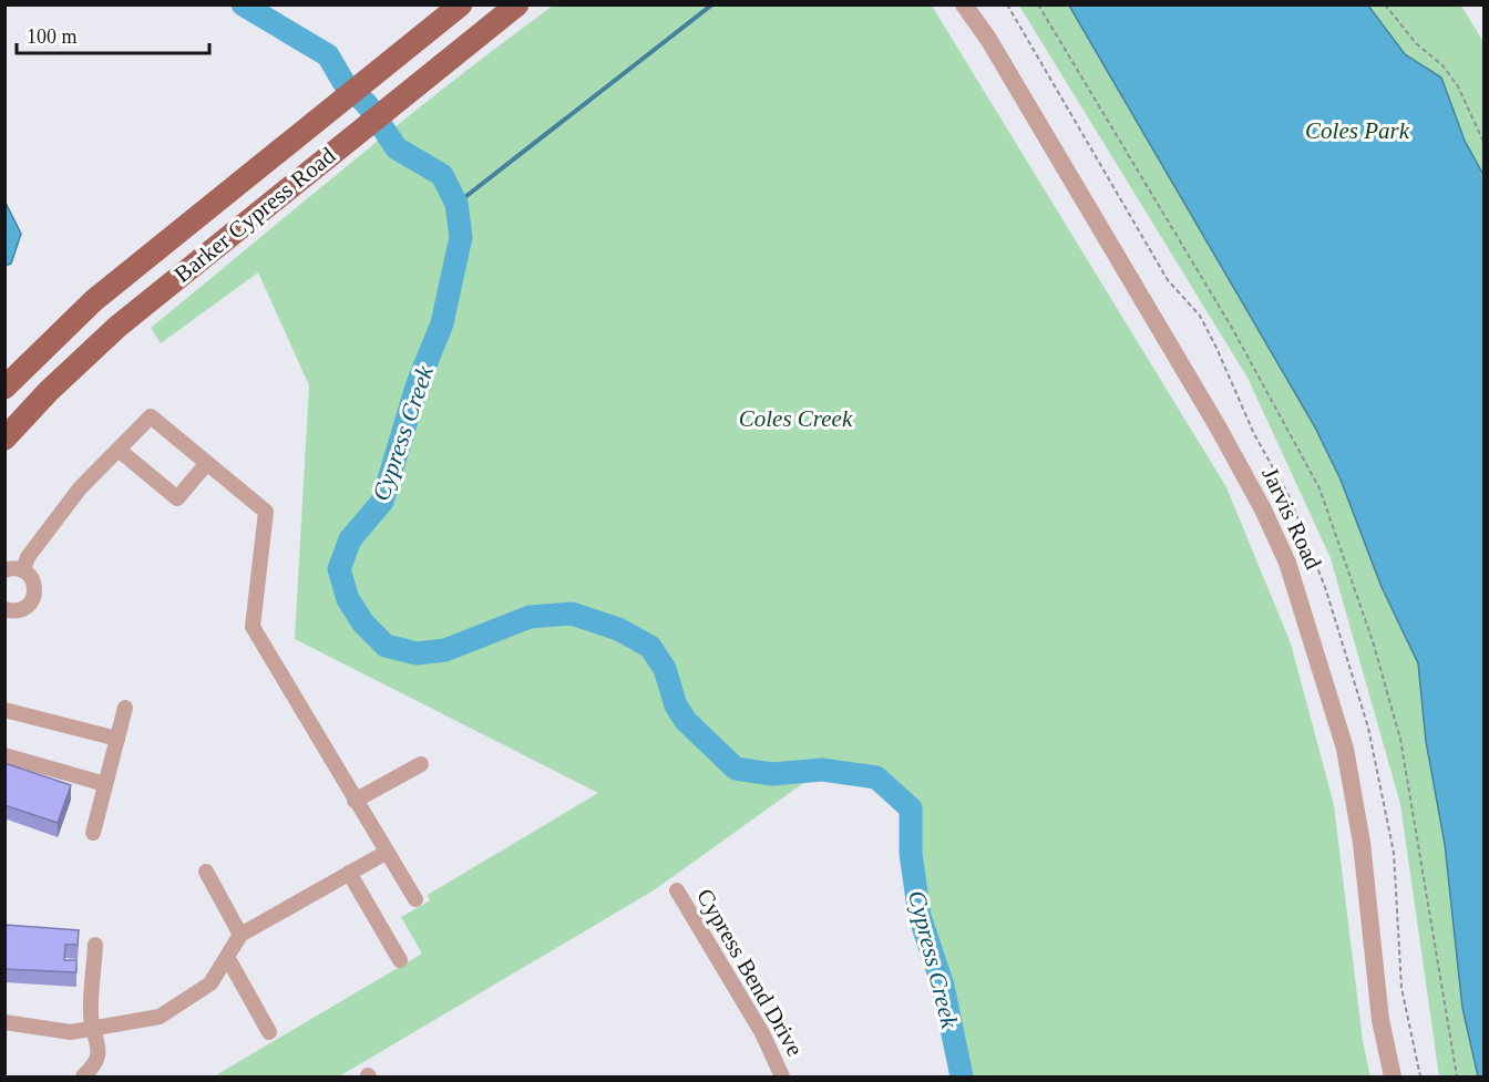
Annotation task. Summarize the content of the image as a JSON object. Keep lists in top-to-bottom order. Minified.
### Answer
{"streets":{"main road":["Barker Cypress Road"],"street":["Jarvis Road","Cypress Bend Drive"]},"water":["Cypress Creek"],"parks":["Coles Park","Coles Creek"],"scale_bar":"100 m"}
